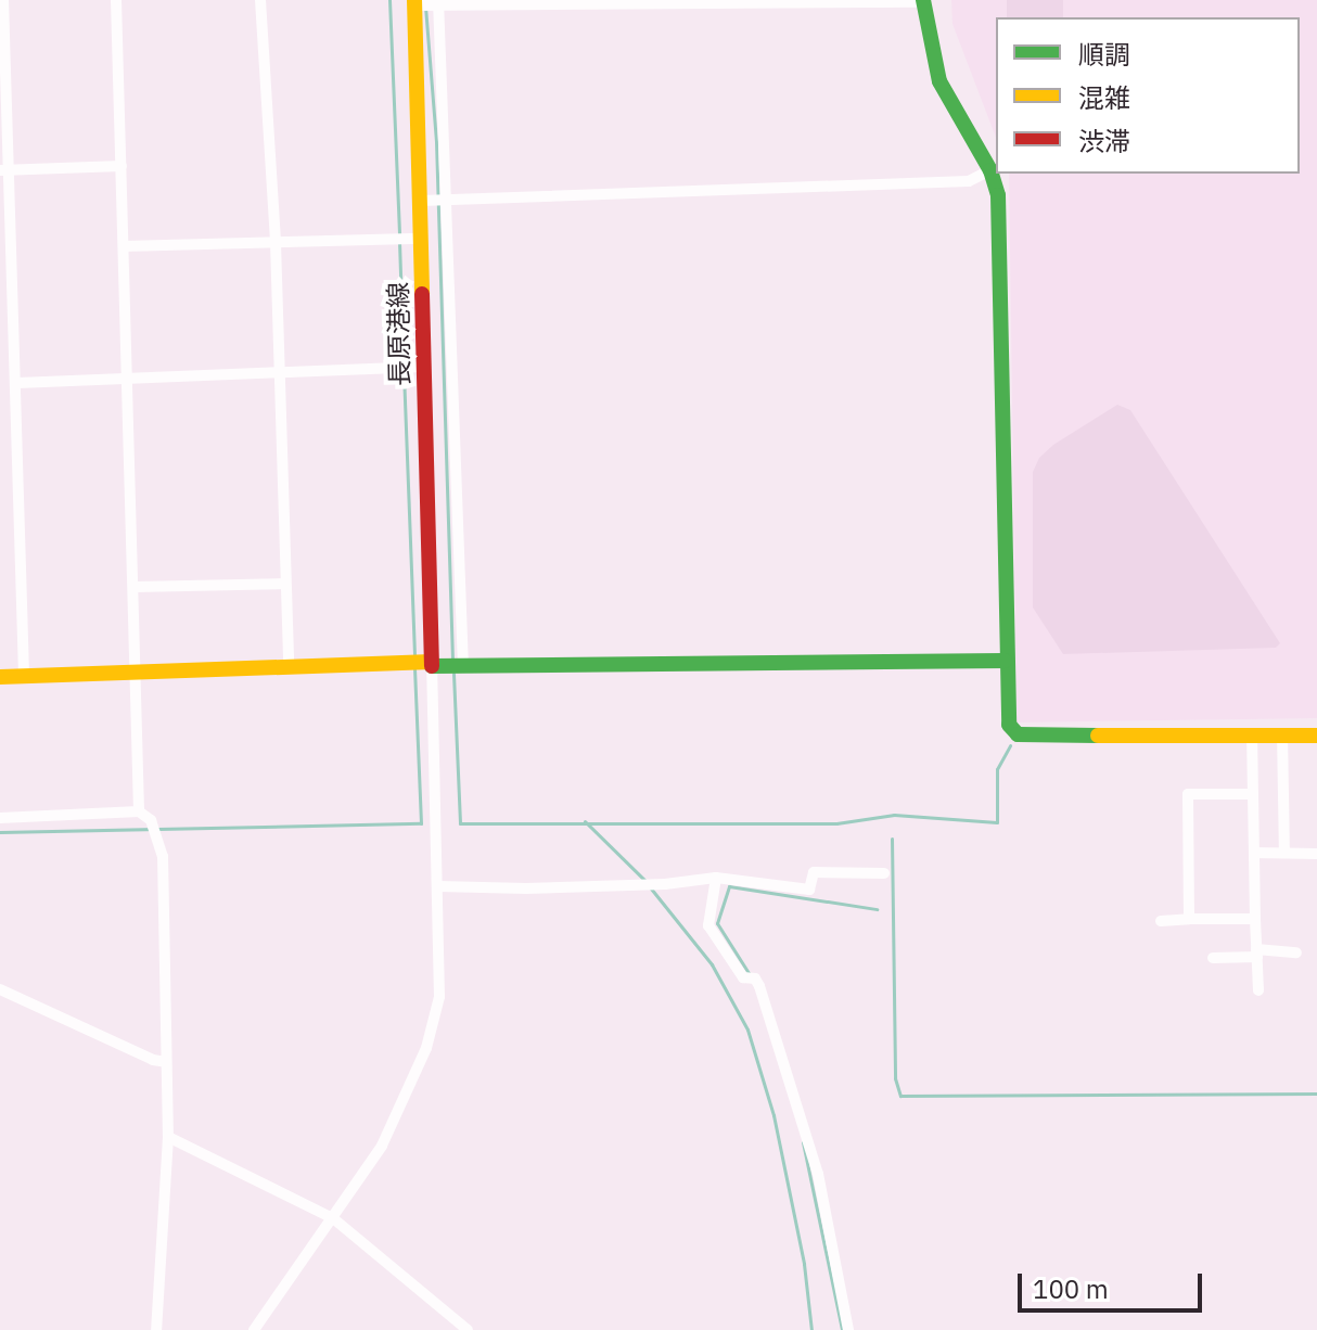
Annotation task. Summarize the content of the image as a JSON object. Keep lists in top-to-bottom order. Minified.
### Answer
{"streets":{"street":["長原港線"]},"legend":["順調","混雑","渋滞"],"scale_bar":"100 m"}
